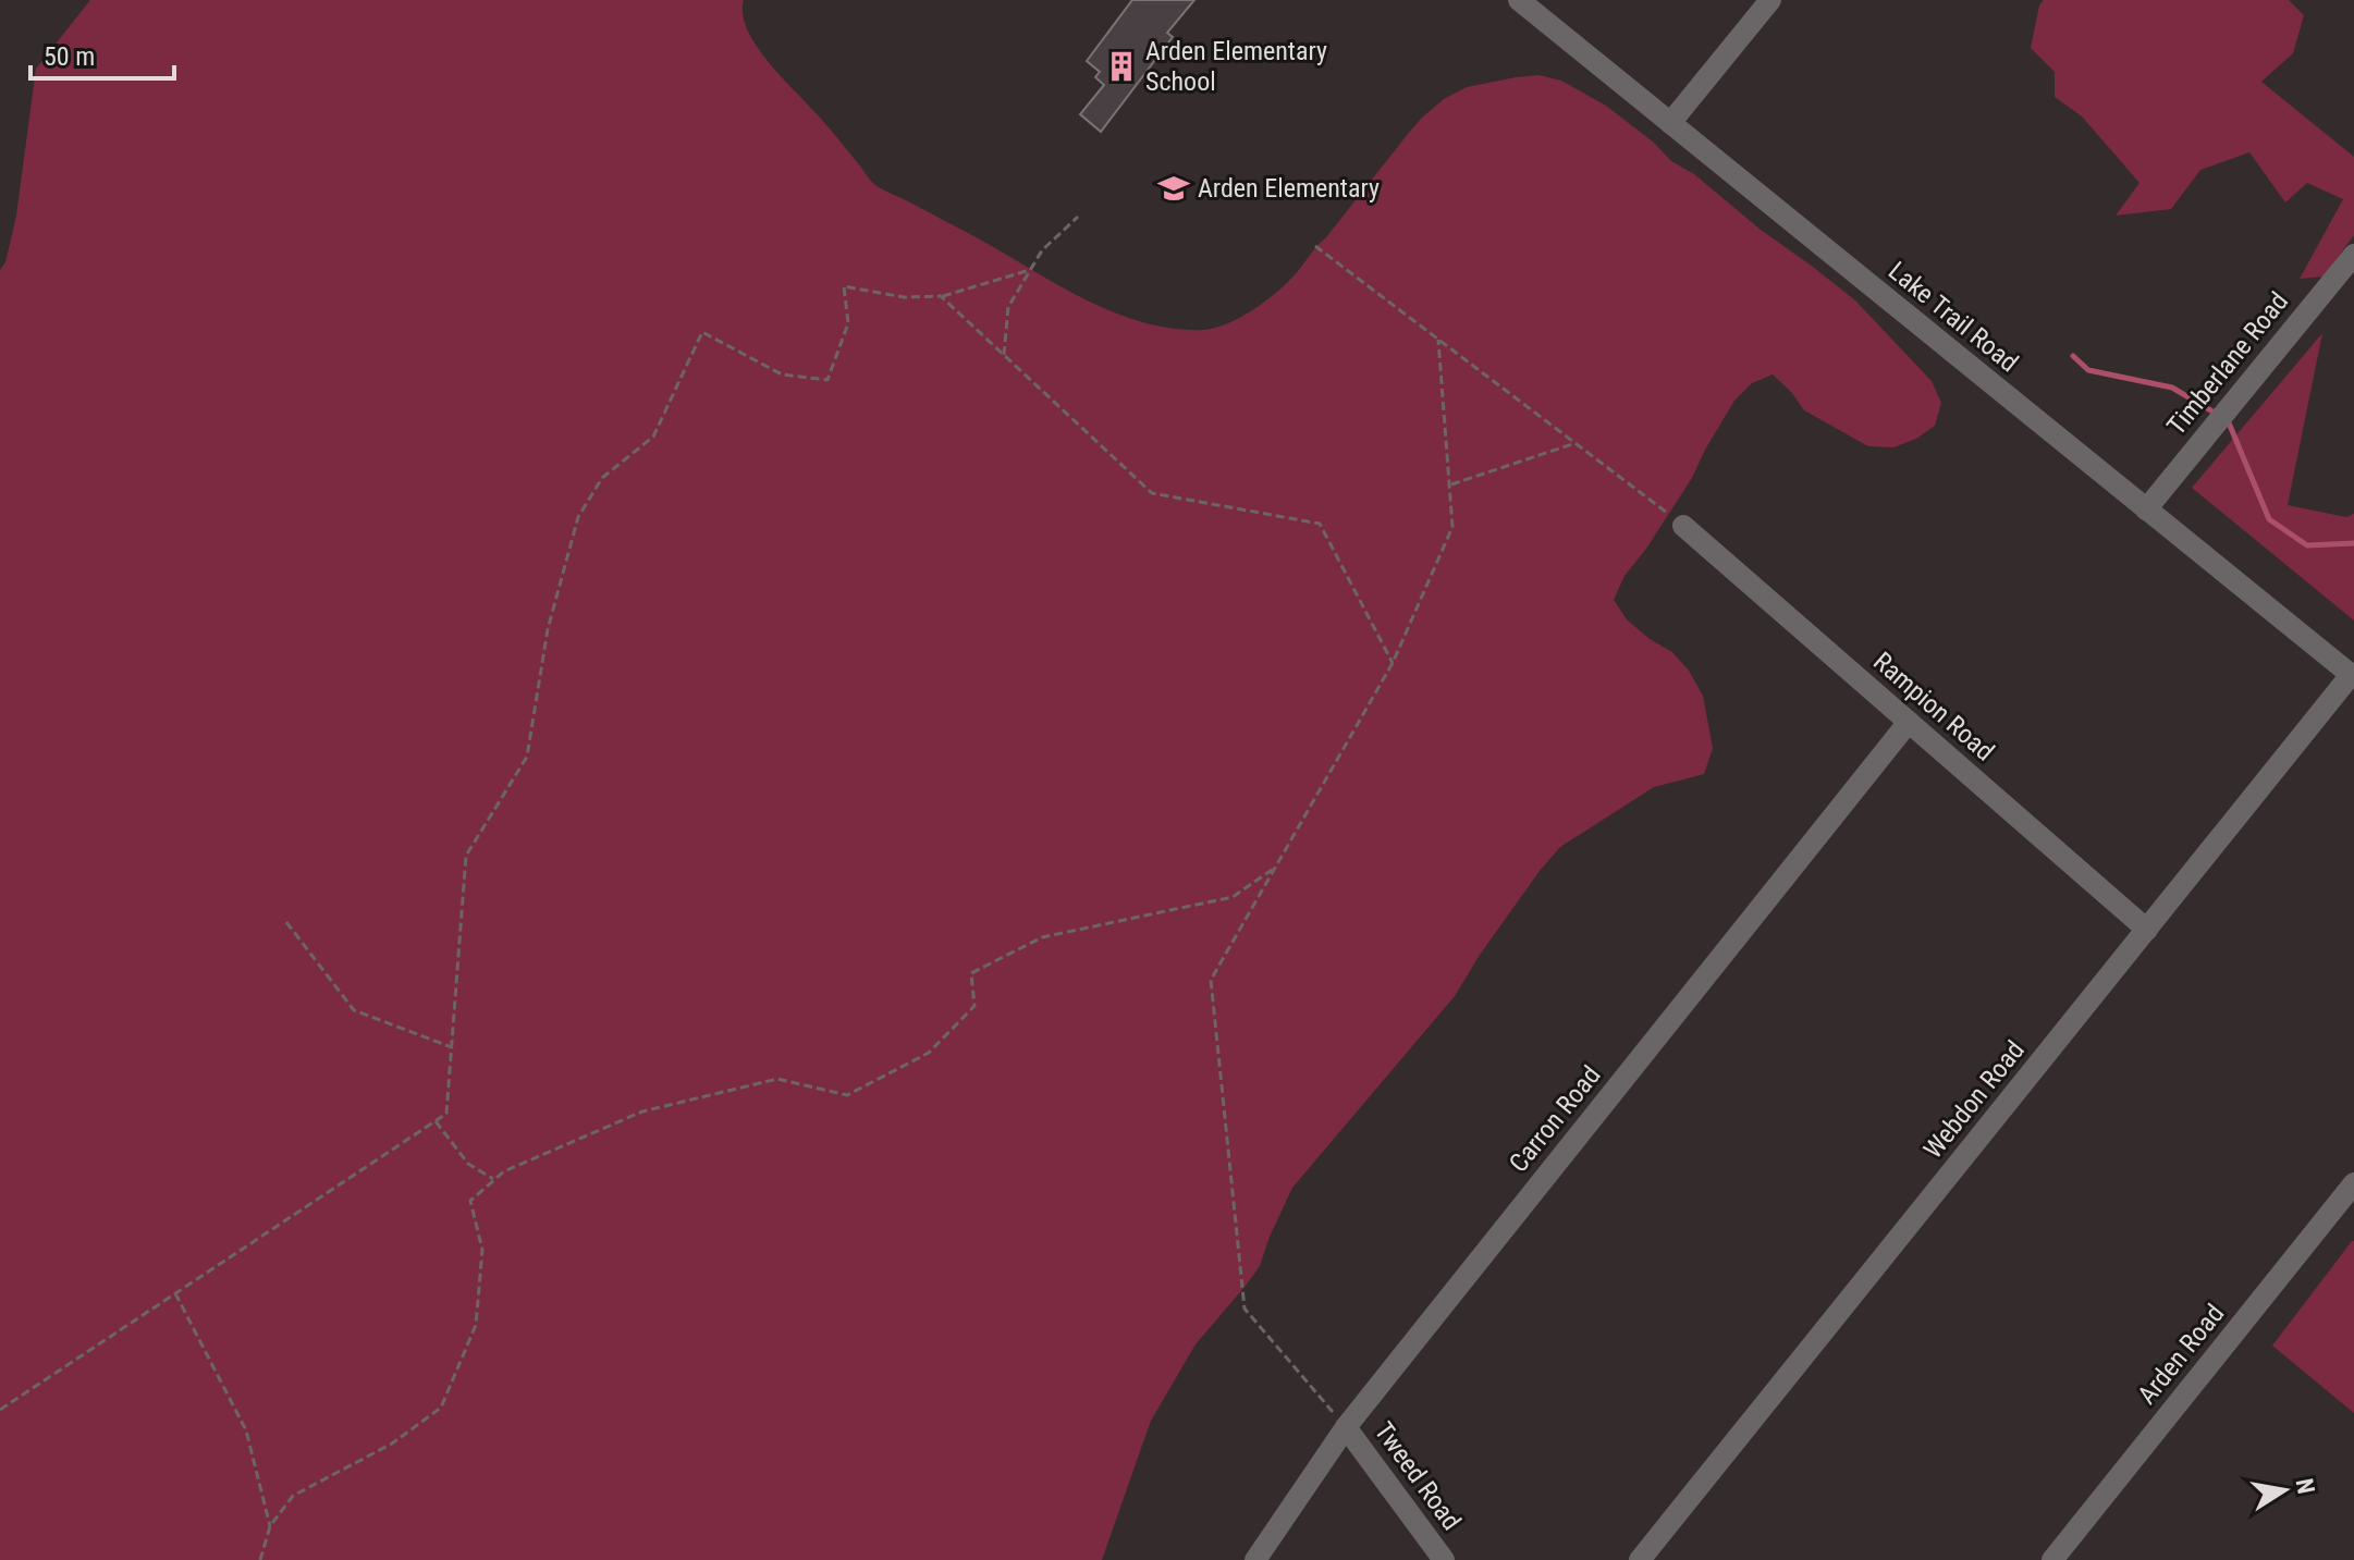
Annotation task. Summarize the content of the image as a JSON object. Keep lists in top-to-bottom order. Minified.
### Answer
{"streets":{"street":["Lake Trail Road","Timberlane Road","Rampion Road","Webdon Road","Carron Road","Arden Road","Tweed Road"]},"crossings":[["Lake Trail Road","Timberlane Road"],["Lake Trail Road","Webdon Road"],["Rampion Road","Webdon Road"],["Rampion Road","Carron Road"],["Carron Road","Tweed Road"]],"places":{"building":["Arden Elementary School"],"school or university":["Arden Elementary"]},"scale_bar":"50 m","north":"right"}
